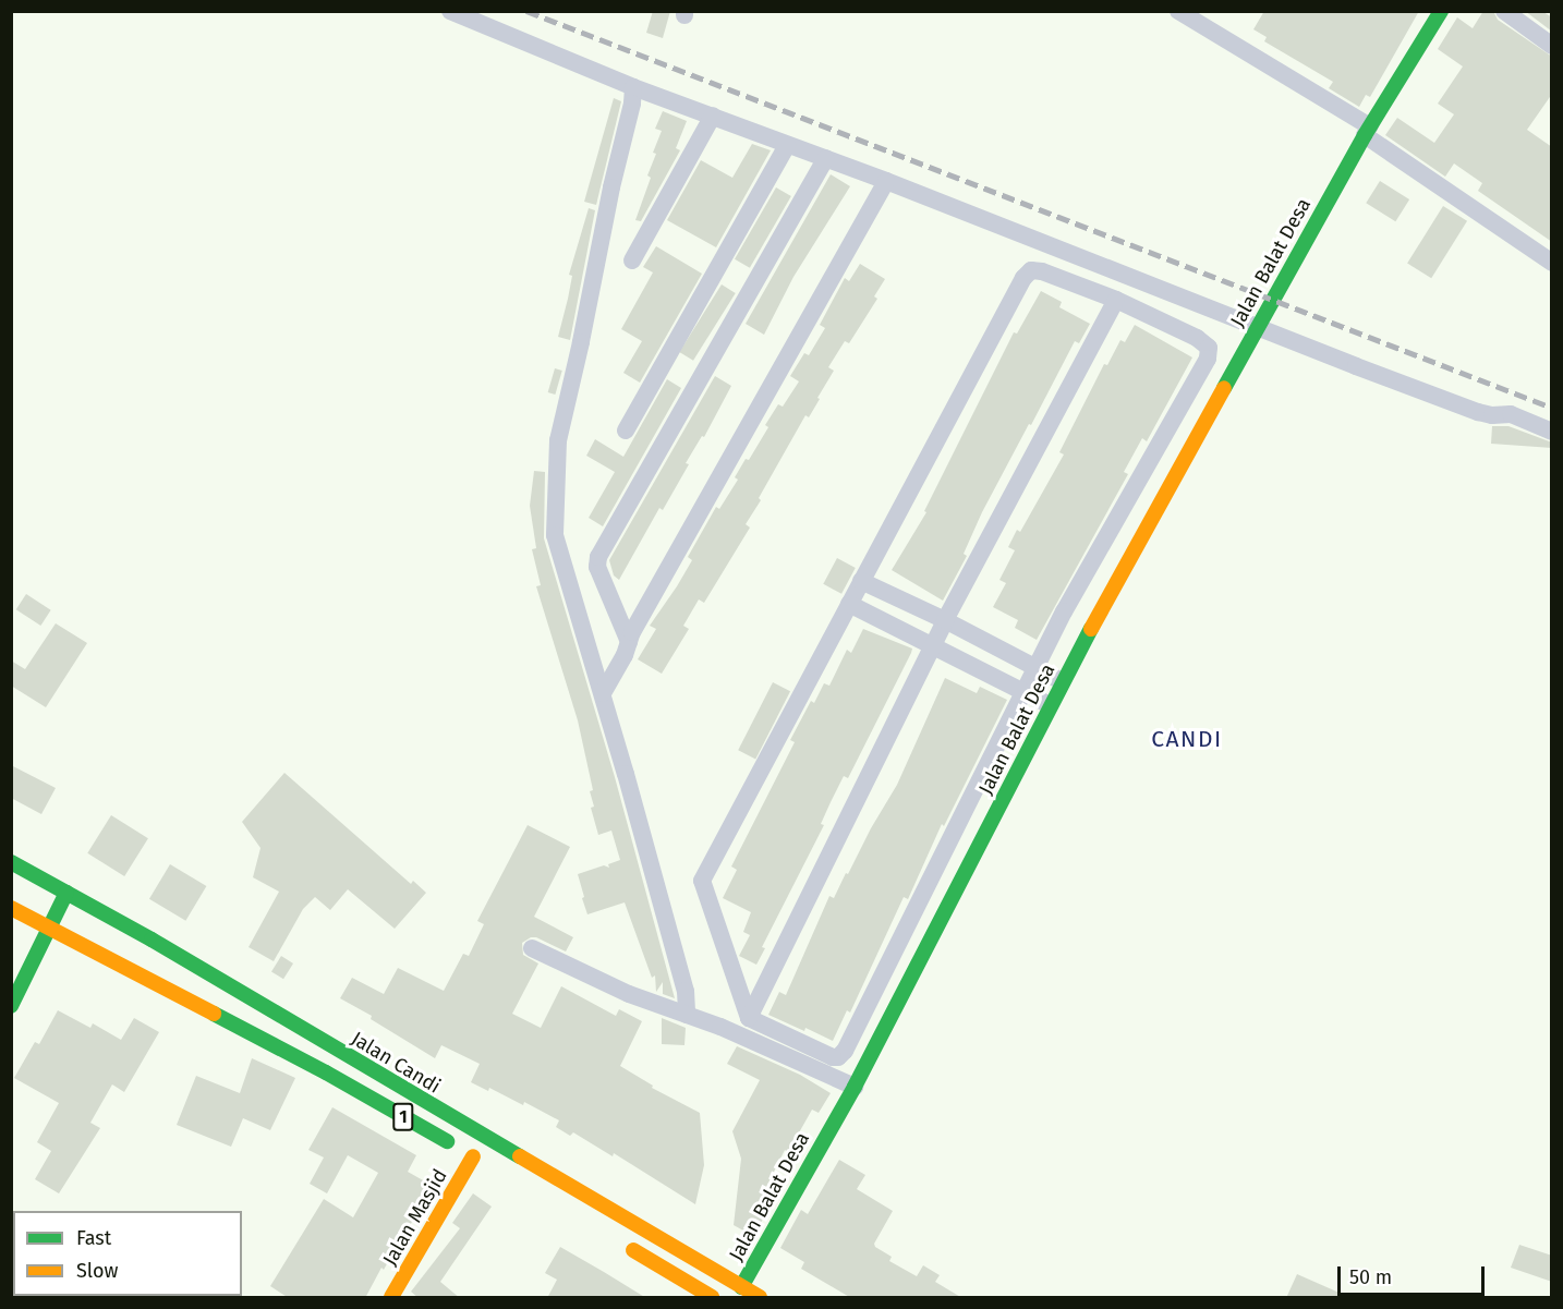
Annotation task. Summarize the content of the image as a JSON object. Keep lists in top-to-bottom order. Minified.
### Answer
{"streets":{"main road":["Jalan Balat Desa","Jalan Candi","1","Jalan Masjid"]},"crossings":[["Jalan Balat Desa","Jalan Candi"],["1","Jalan Masjid"]],"districts":["CANDI"],"legend":["Fast","Slow"],"scale_bar":"50 m"}
